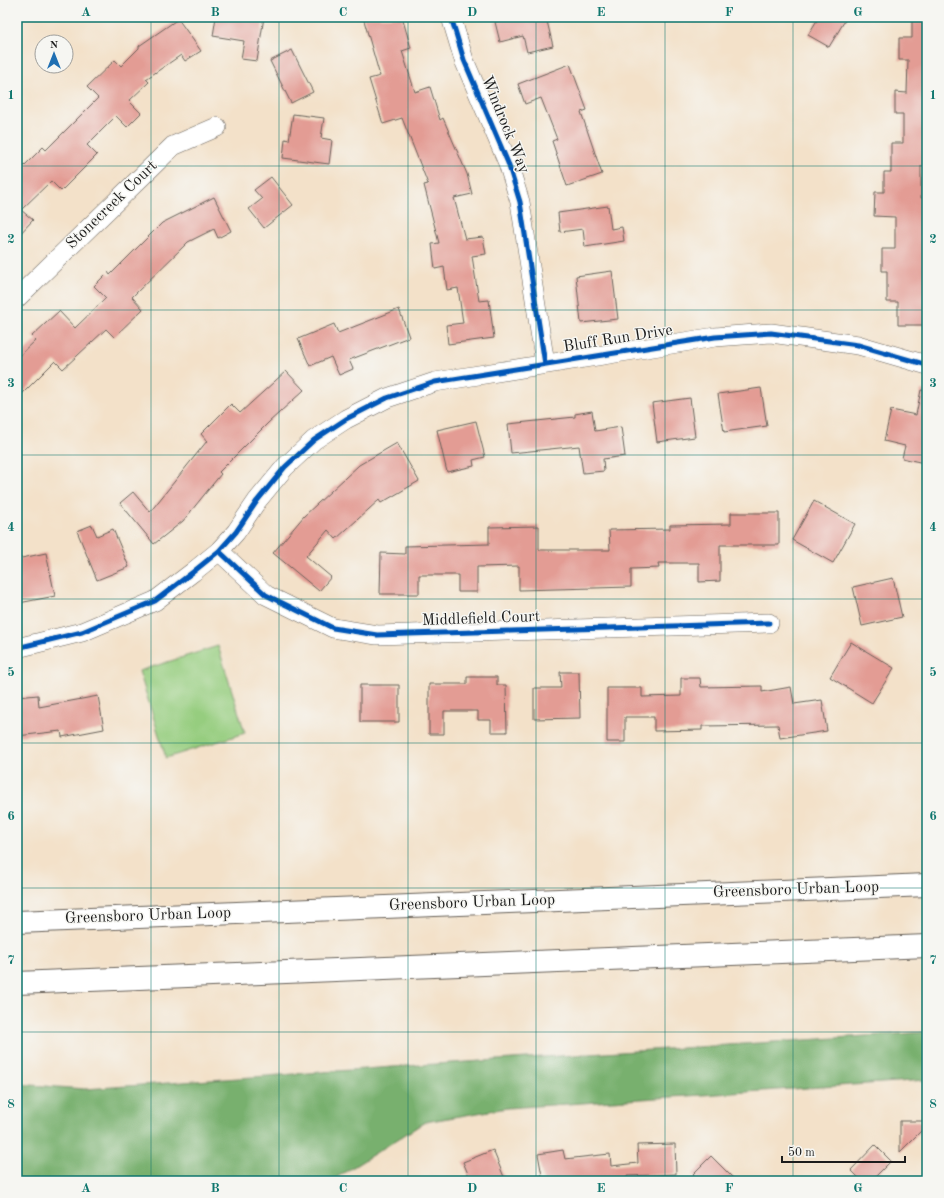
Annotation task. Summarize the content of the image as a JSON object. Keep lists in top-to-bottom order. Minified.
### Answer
{"streets":{"highway":["Greensboro Urban Loop"],"street":["Windrock Way","Stonecreek Court","Bluff Run Drive","Middlefield Court"]},"crossings":[["Windrock Way","Bluff Run Drive"],["Bluff Run Drive","Middlefield Court"]],"scale_bar":"50 m","north":"top","grid":{"columns":["A","B","C","D","E","F","G"],"rows":["1","2","3","4","5","6","7","8"]}}
